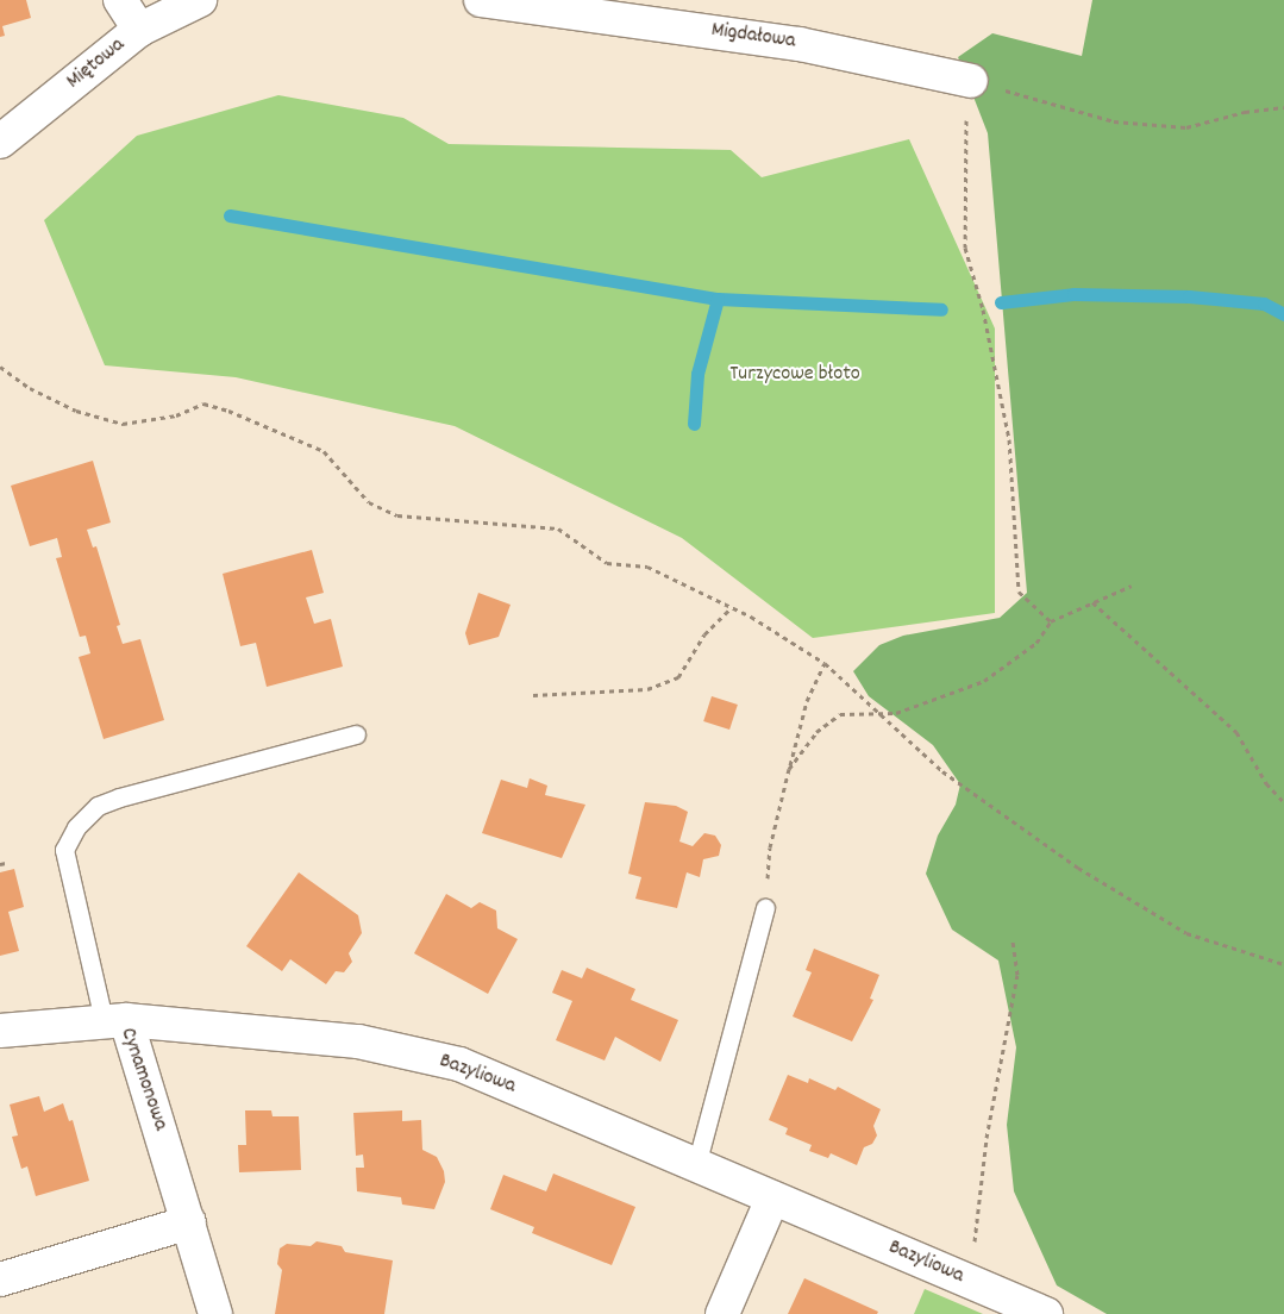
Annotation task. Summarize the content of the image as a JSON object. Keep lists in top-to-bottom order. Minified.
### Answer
{"streets":{"street":["Migdałowa","Miętowa","Bazyliowa","Cynamonowa"]},"crossings":[["Bazyliowa","Cynamonowa"]],"parks":["Turzycowe błoto"]}
